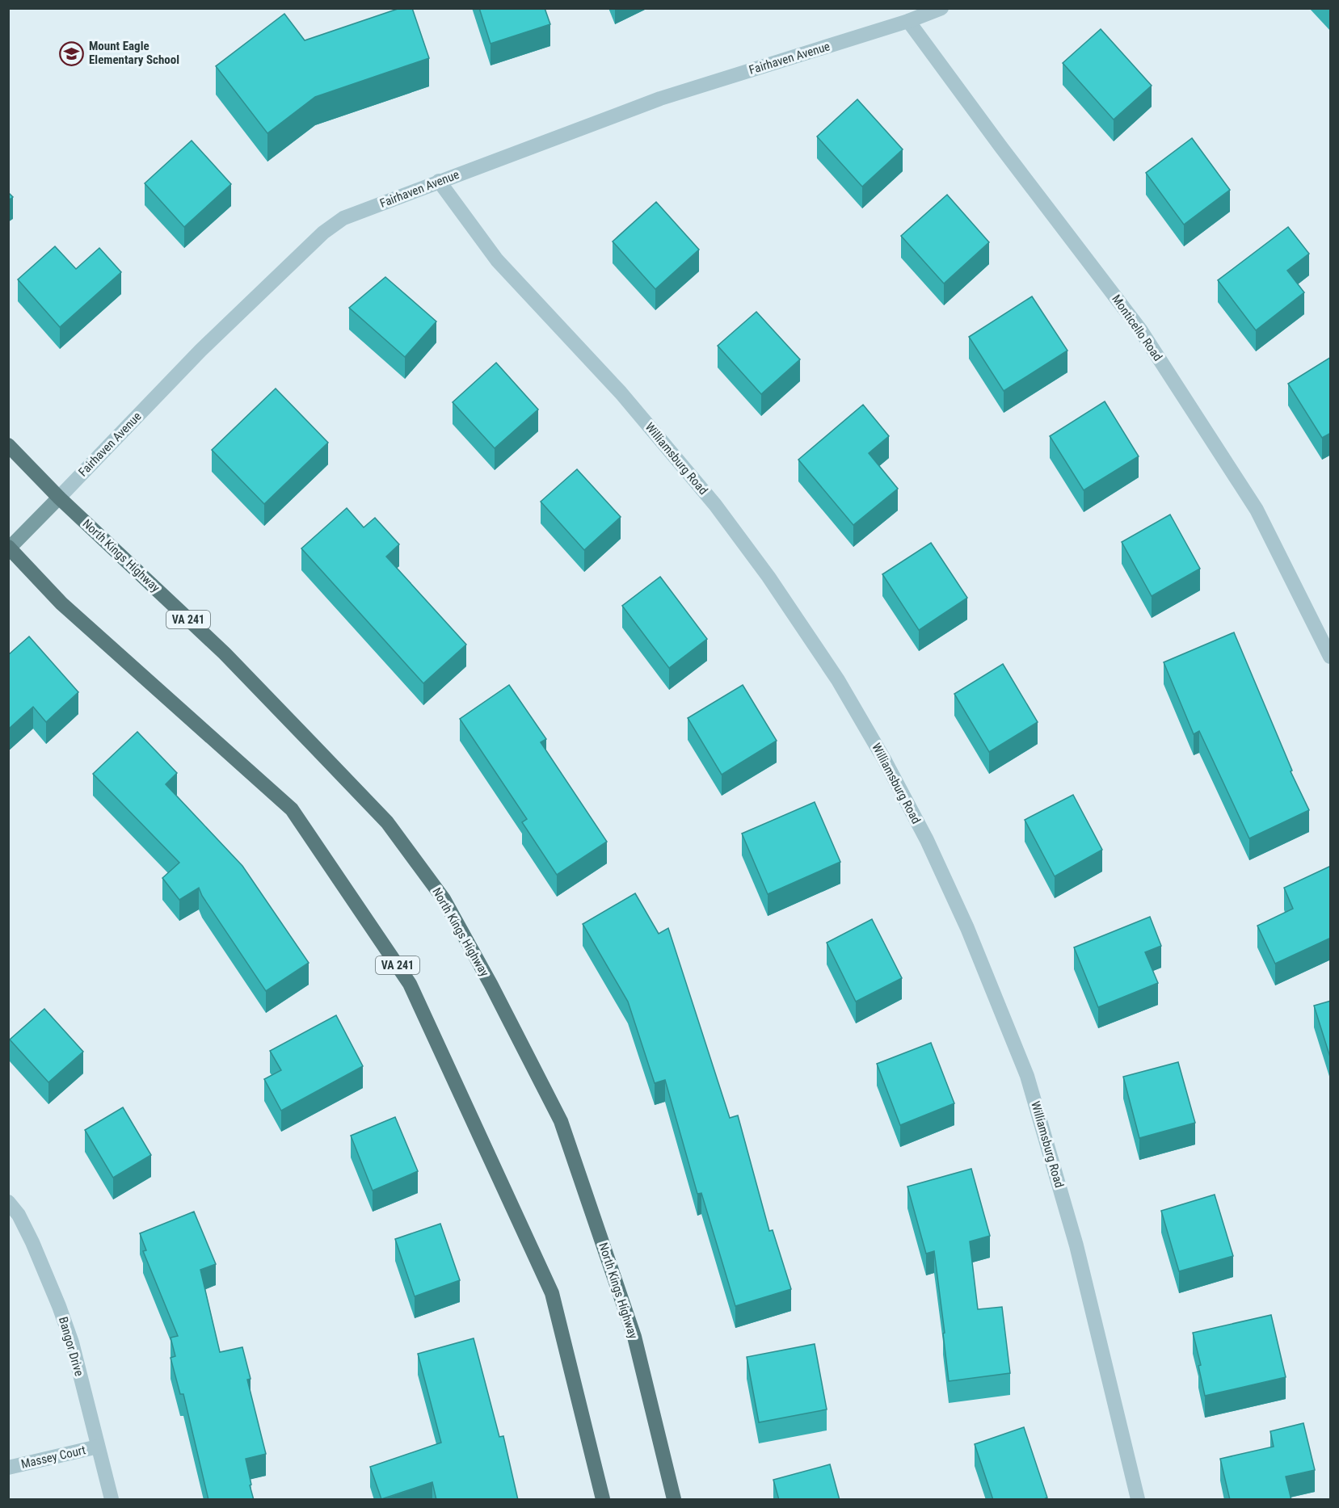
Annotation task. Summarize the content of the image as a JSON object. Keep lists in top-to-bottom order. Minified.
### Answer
{"streets":{"main road":["North Kings Highway","VA 241"],"street":["Fairhaven Avenue","Monticello Road","Williamsburg Road","Bangor Drive","Massey Court"]},"crossings":[["Fairhaven Avenue","Monticello Road"],["Fairhaven Avenue","Williamsburg Road"],["Fairhaven Avenue","North Kings Highway"],["Fairhaven Avenue","VA 241"],["Bangor Drive","Massey Court"]],"places":{"school or university":["Mount Eagle Elementary School"]}}
